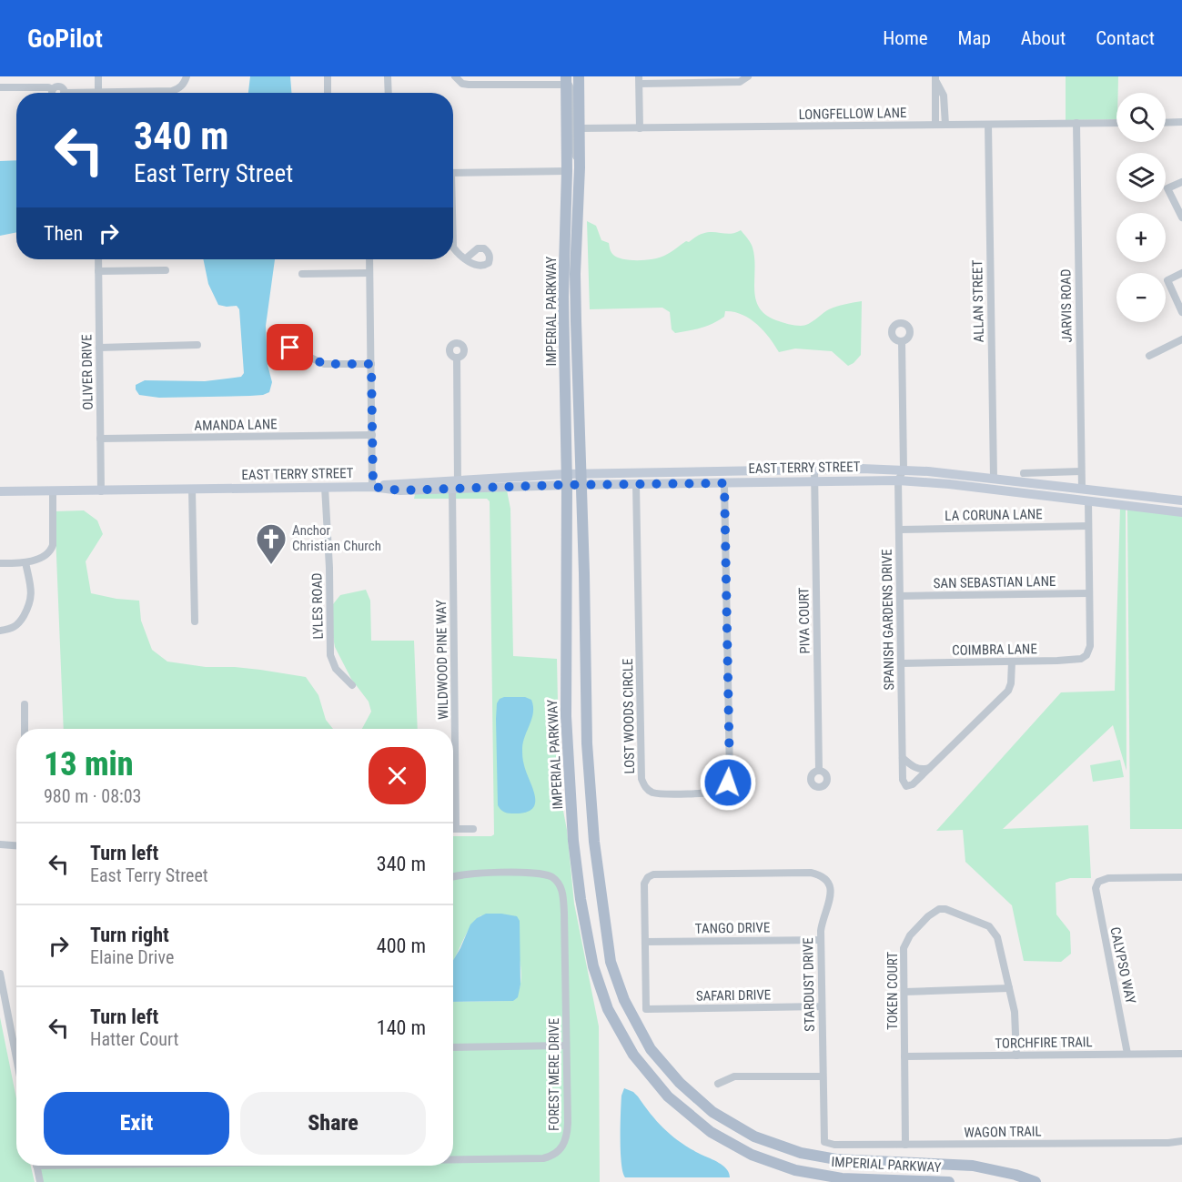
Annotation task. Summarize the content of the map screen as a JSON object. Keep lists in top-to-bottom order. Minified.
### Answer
{"streets":{"main road":["IMPERIAL PARKWAY"],"street":["LONGFELLOW LANE","ALLAN STREET","JARVIS ROAD","OLIVER DRIVE","AMANDA LANE","EAST TERRY STREET","LA CORUNA LANE","SAN SEBASTIAN LANE","LYLES ROAD","SPANISH GARDENS DRIVE","PIVA COURT","COIMBRA LANE","WILDWOOD PINE WAY","LOST WOODS CIRCLE","TANGO DRIVE","CALYPSO WAY","STARDUST DRIVE","TOKEN COURT","SAFARI DRIVE","TORCHFIRE TRAIL","FOREST MERE DRIVE","WAGON TRAIL"]},"crossings":[["LONGFELLOW LANE","ALLAN STREET"],["LONGFELLOW LANE","JARVIS ROAD"],["LONGFELLOW LANE","IMPERIAL PARKWAY"],["IMPERIAL PARKWAY","EAST TERRY STREET"],["OLIVER DRIVE","AMANDA LANE"],["OLIVER DRIVE","EAST TERRY STREET"],["EAST TERRY STREET","LYLES ROAD"],["EAST TERRY STREET","SPANISH GARDENS DRIVE"],["EAST TERRY STREET","PIVA COURT"],["EAST TERRY STREET","WILDWOOD PINE WAY"],["EAST TERRY STREET","LOST WOODS CIRCLE"],["LA CORUNA LANE","SPANISH GARDENS DRIVE"],["SAN SEBASTIAN LANE","SPANISH GARDENS DRIVE"],["SAN SEBASTIAN LANE","COIMBRA LANE"],["SPANISH GARDENS DRIVE","COIMBRA LANE"],["TANGO DRIVE","STARDUST DRIVE"],["TANGO DRIVE","SAFARI DRIVE"],["CALYPSO WAY","TORCHFIRE TRAIL"],["STARDUST DRIVE","SAFARI DRIVE"],["STARDUST DRIVE","WAGON TRAIL"],["TOKEN COURT","TORCHFIRE TRAIL"],["TOKEN COURT","WAGON TRAIL"]],"places":{"church":["Anchor Christian Church"]},"page":{"header":"GoPilot","nav":["Home","Map","About","Contact"],"map_buttons":["+","−"],"turn":["340 m","East Terry Street"],"then":"Then","heading":["13 min","980 m · 08:03"],"list":[{"name":"Turn left","note":"East Terry Street","value":"340 m"},{"name":"Turn right","note":"Elaine Drive","value":"400 m"},{"name":"Turn left","note":"Hatter Court","value":"140 m"}],"buttons":["Exit","Share"]}}
